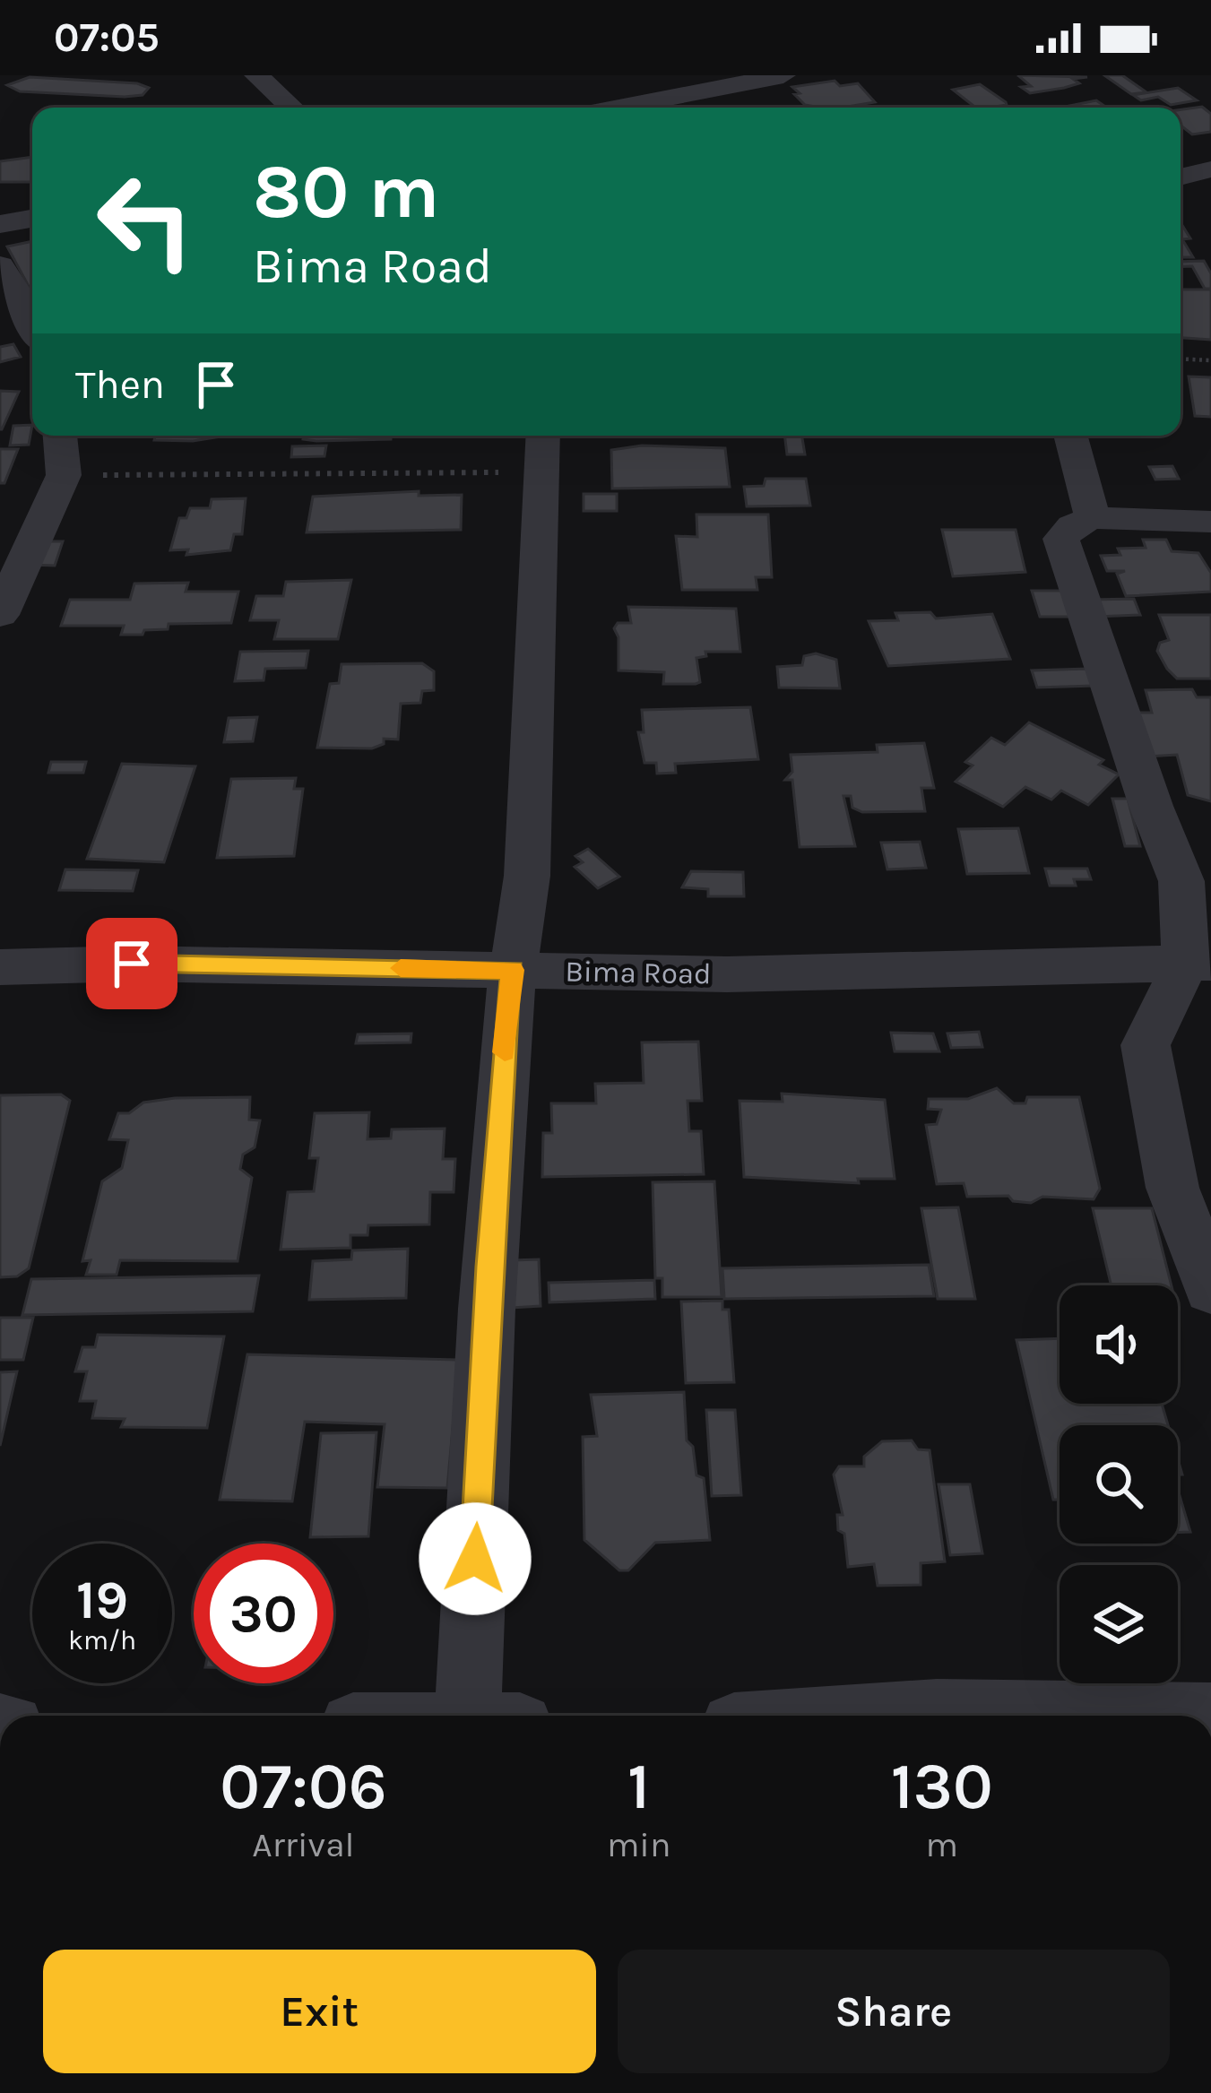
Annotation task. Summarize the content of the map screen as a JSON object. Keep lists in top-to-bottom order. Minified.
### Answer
{"streets":{"street":["Bima Road"]},"page":{"status":"07:05","turn":["80 m","Bima Road"],"then":"Then","speed":"19 km/h","limit":"30","eta":["07:06","Arrival","1","min","130","m"],"buttons":["Exit","Share"]}}
